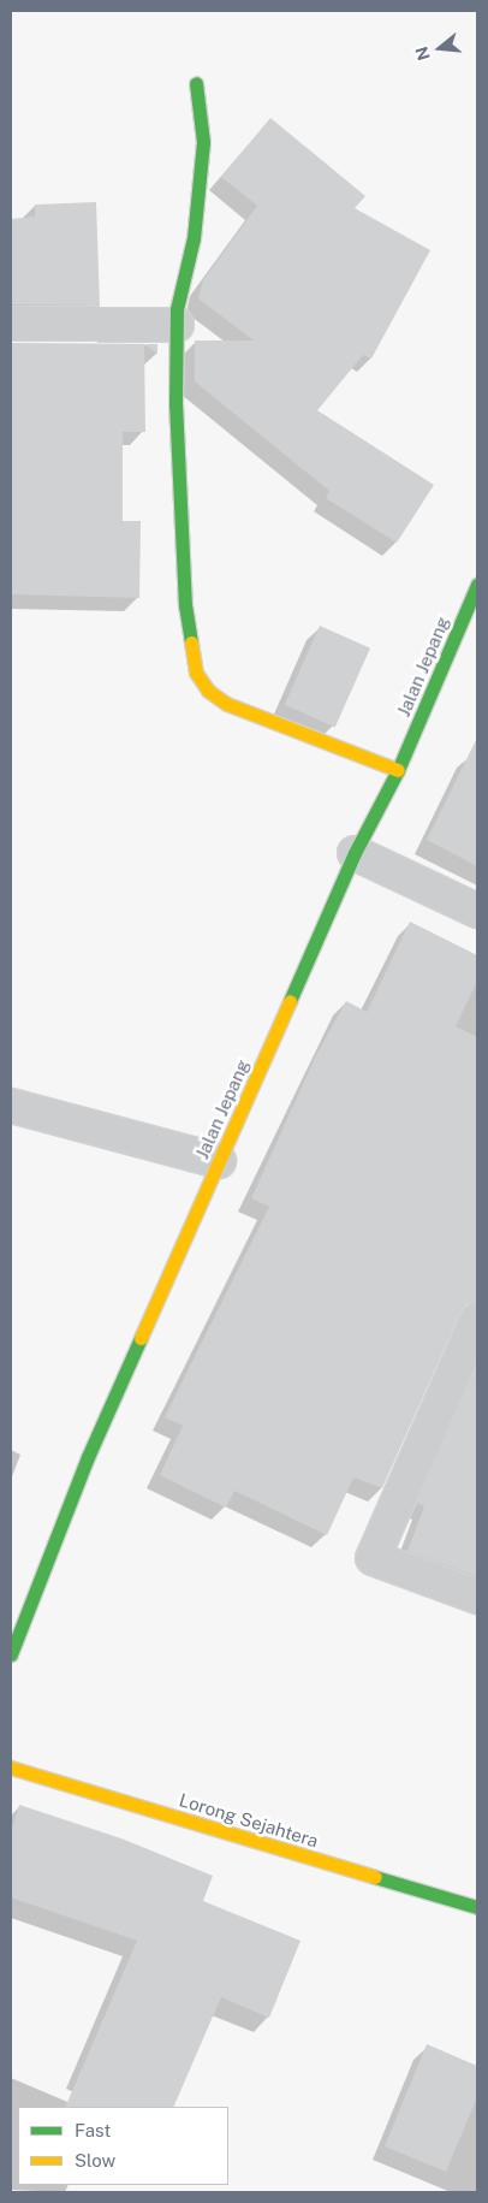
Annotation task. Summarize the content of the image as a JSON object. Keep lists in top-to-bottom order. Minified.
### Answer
{"streets":{"street":["Jalan Jepang","Lorong Sejahtera"]},"legend":["Fast","Slow"],"north":"left"}
